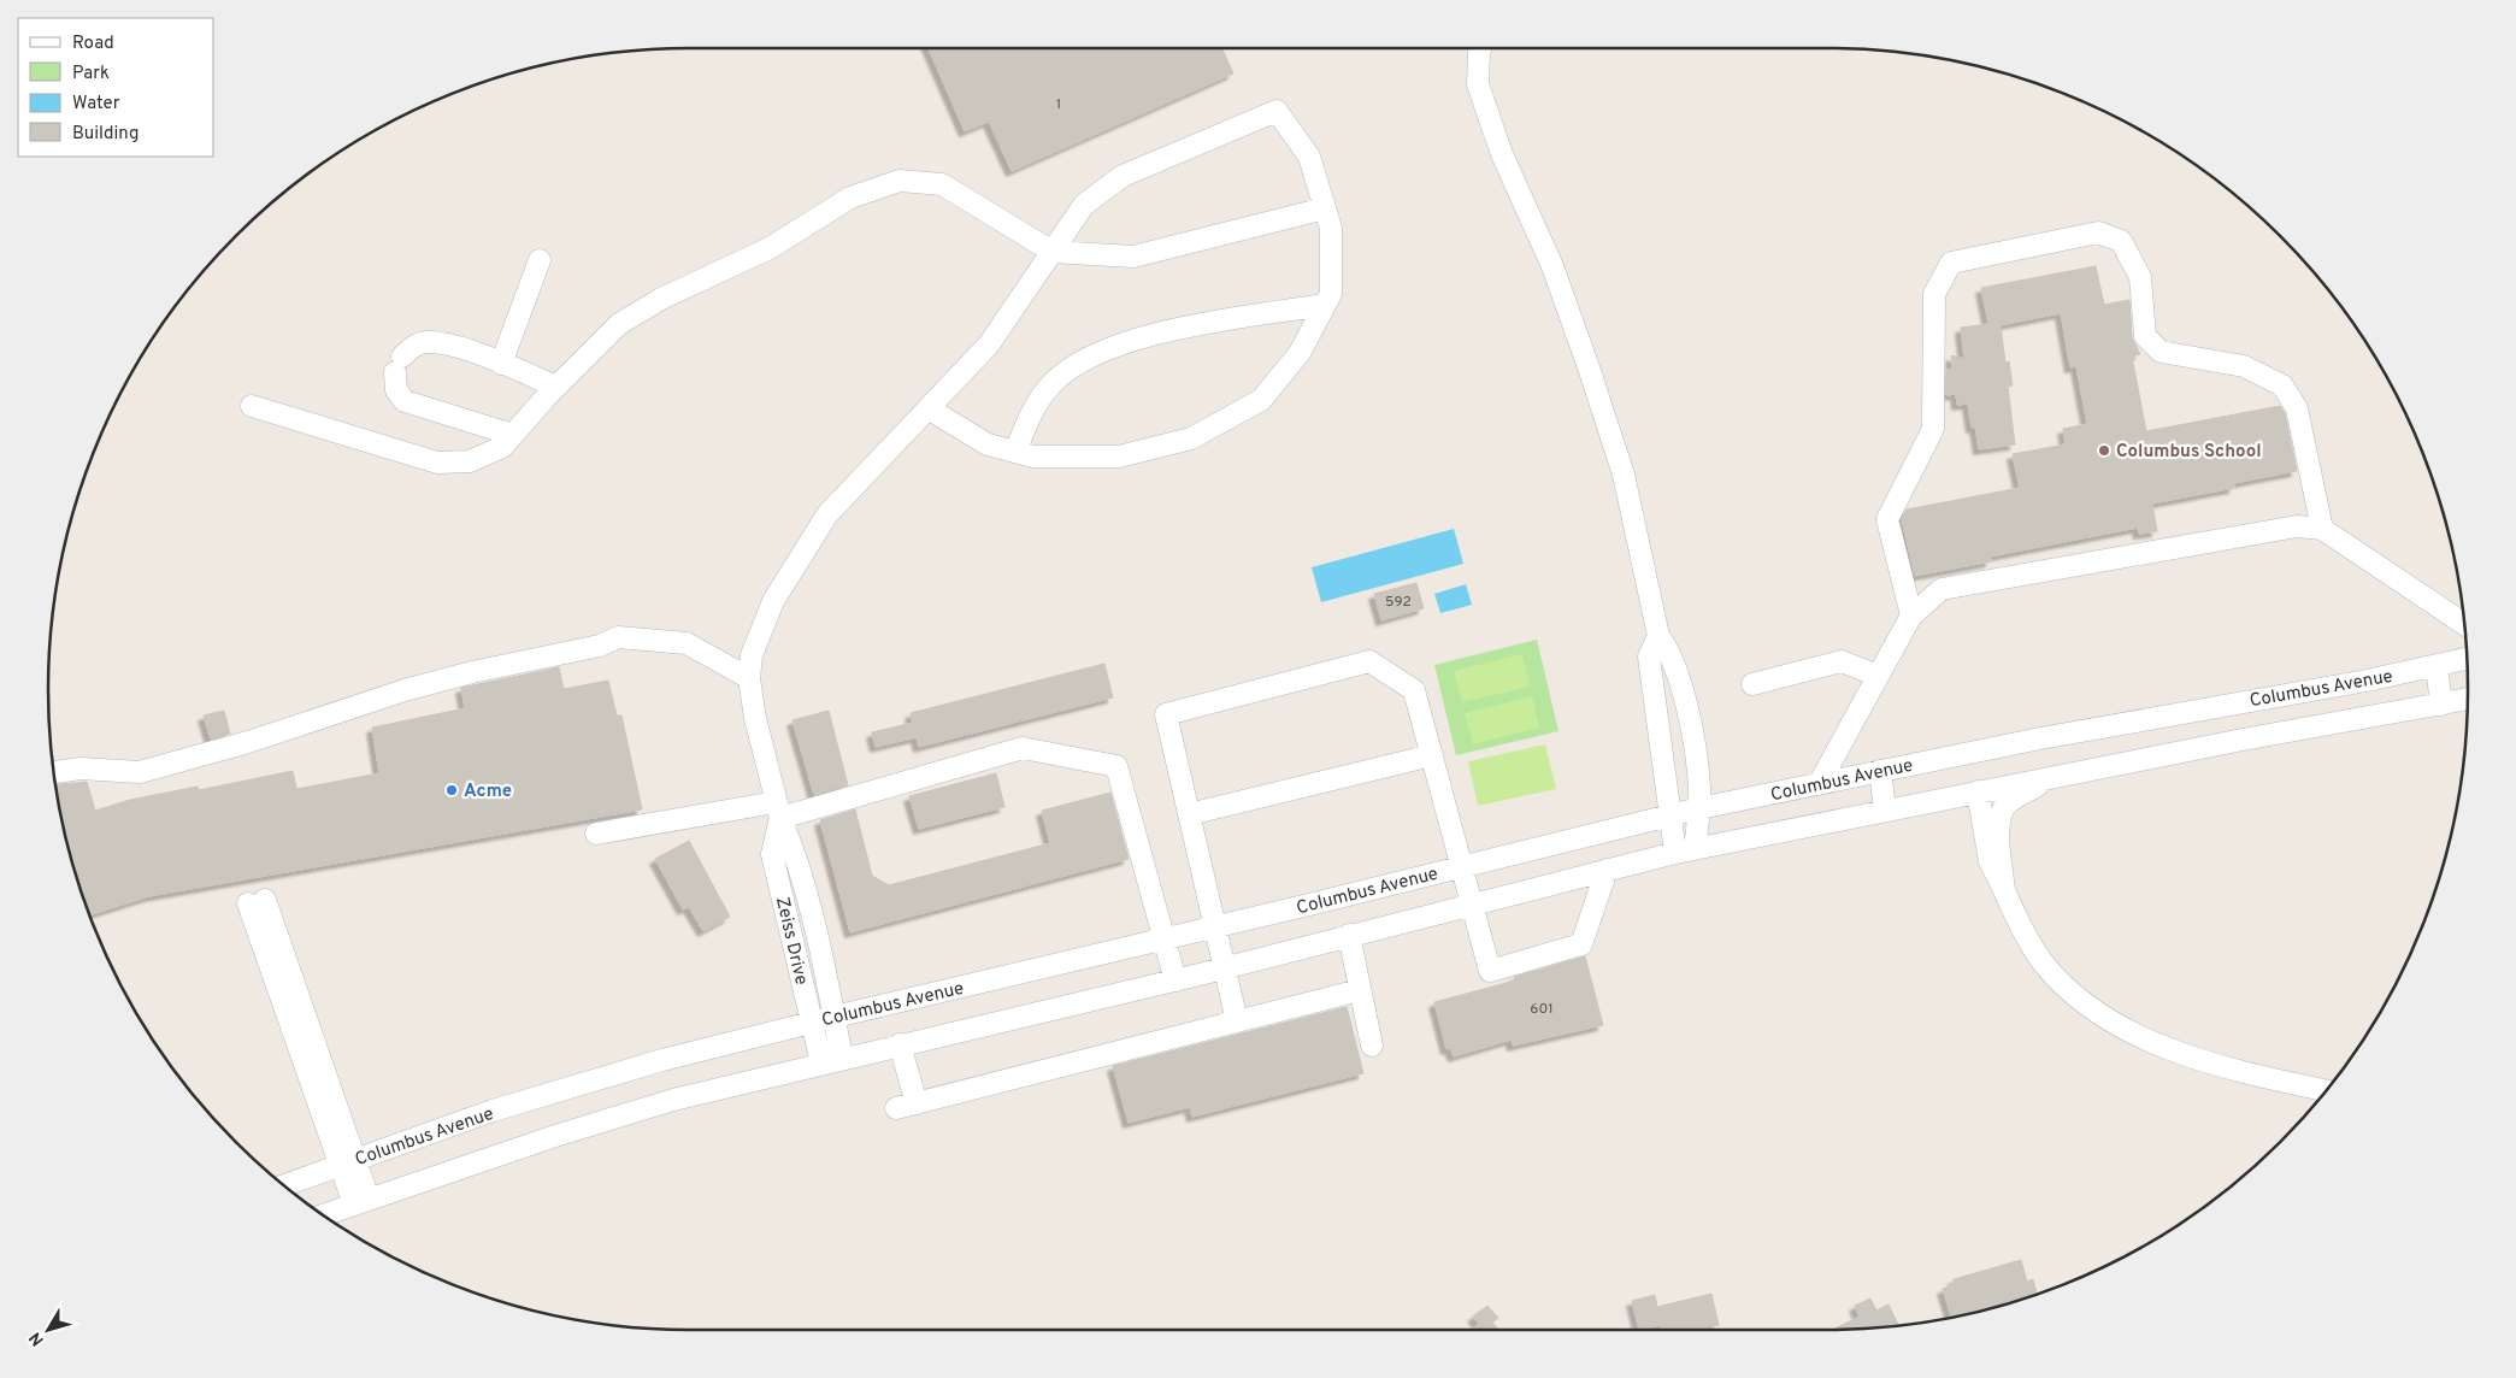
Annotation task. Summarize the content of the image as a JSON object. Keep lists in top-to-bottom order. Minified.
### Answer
{"streets":{"street":["Columbus Avenue","Zeiss Drive"]},"crossings":[["Columbus Avenue","Zeiss Drive"]],"places":["Columbus School","Acme"],"house_numbers":["1","592","601"],"legend":["Road","Park","Water","Building"],"north":"bottom left"}
